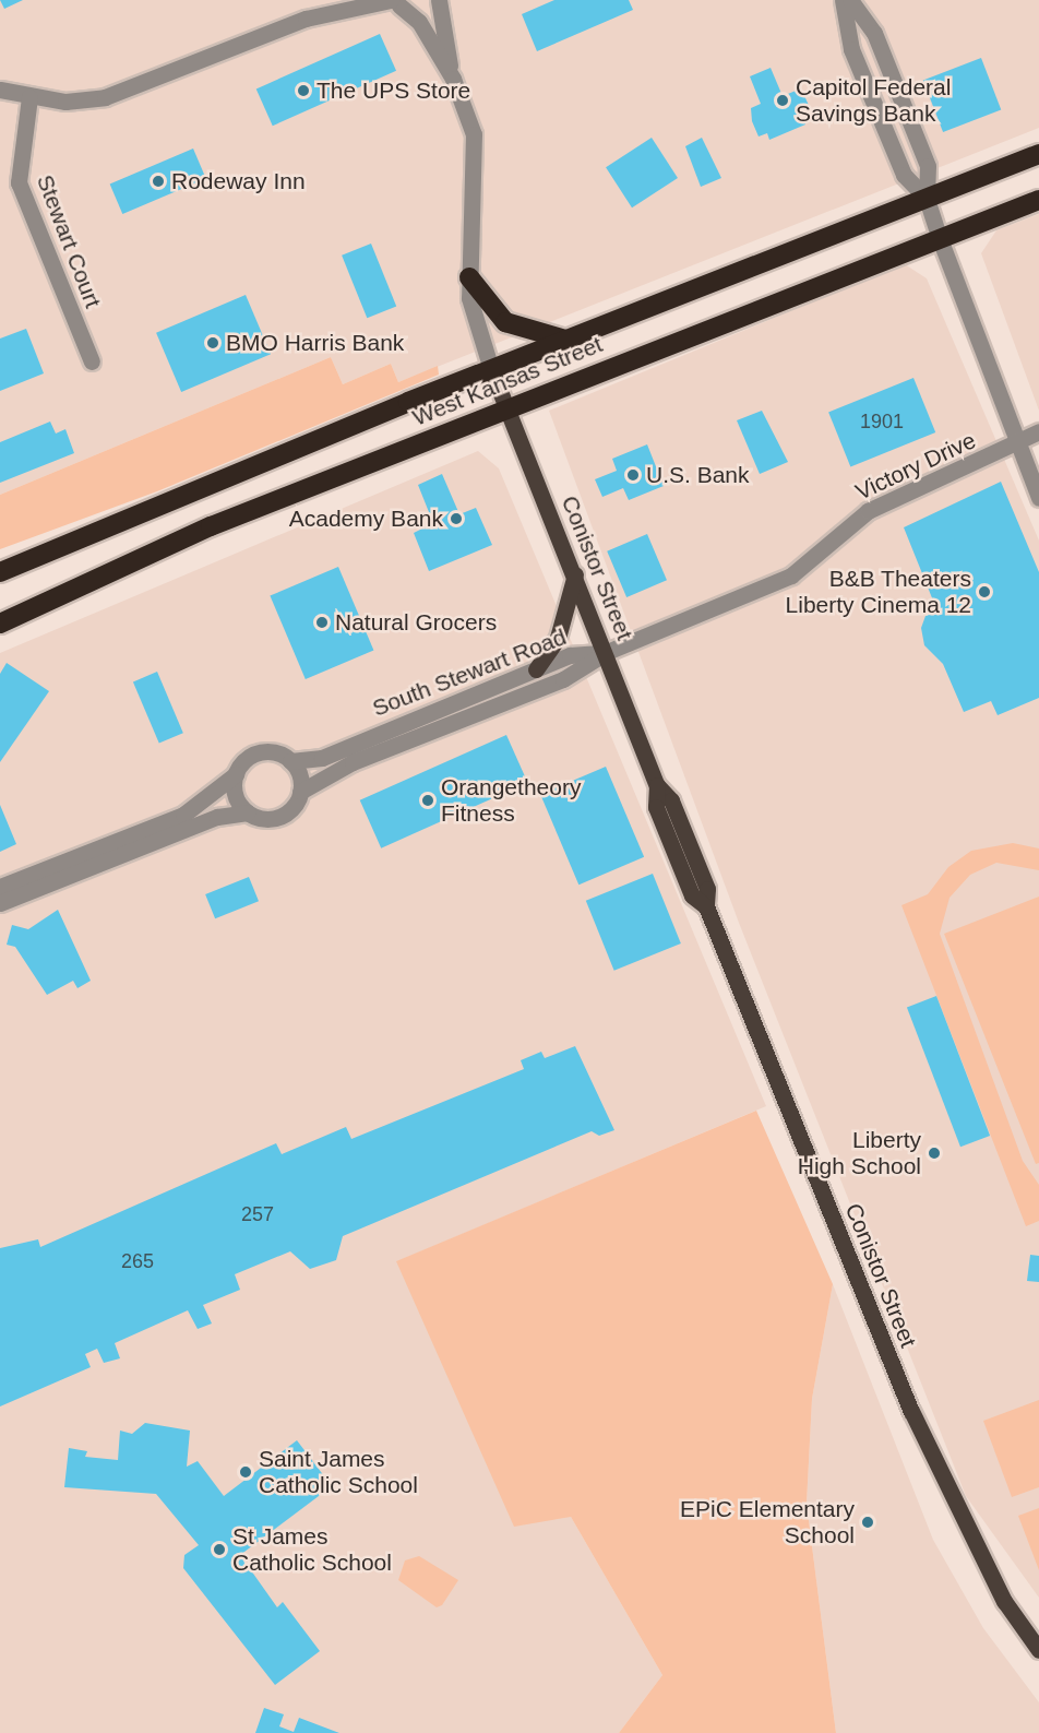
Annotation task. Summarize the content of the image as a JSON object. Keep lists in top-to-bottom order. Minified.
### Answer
{"streets":{"highway":["West Kansas Street"],"main road":["Conistor Street"],"street":["Stewart Court","Victory Drive","South Stewart Road"]},"crossings":[["West Kansas Street","Conistor Street"],["Victory Drive","Conistor Street"],["Victory Drive","South Stewart Road"],["Conistor Street","South Stewart Road"]],"places":["The UPS Store","Capitol Federal Savings Bank","Rodeway Inn","BMO Harris Bank","U.S. Bank","Academy Bank","B&B Theaters Liberty Cinema 12","Natural Grocers","Orangetheory Fitness","Liberty High School","Saint James Catholic School","EPiC Elementary School","St James Catholic School"],"house_numbers":["1901","257","265"]}
